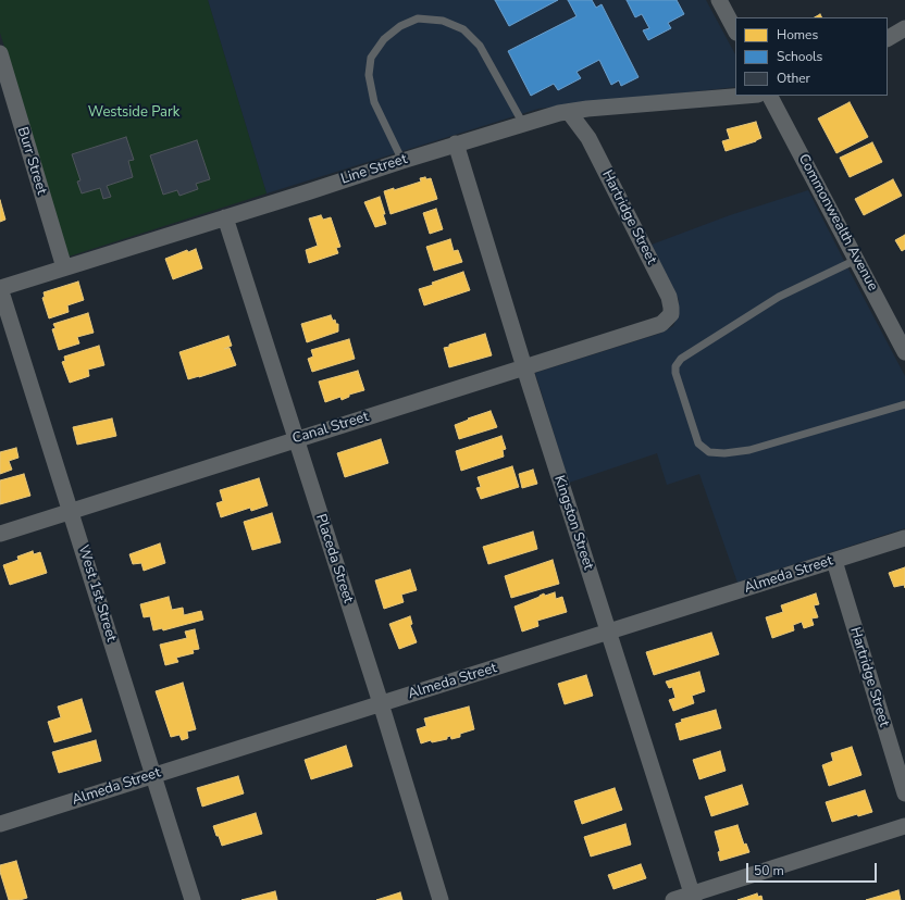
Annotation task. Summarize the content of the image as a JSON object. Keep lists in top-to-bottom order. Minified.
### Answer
{"streets":{"street":["Burr Street","Line Street","Hartridge Street","Commonwealth Avenue","Canal Street","Kingston Street","Placeda Street","Almeda Street","West 1st Street"]},"crossings":[["Burr Street","Line Street"],["Line Street","Hartridge Street"],["Line Street","Kingston Street"],["Line Street","Placeda Street"],["Line Street","West 1st Street"],["Hartridge Street","Canal Street"],["Hartridge Street","Almeda Street"],["Canal Street","Kingston Street"],["Canal Street","Placeda Street"],["Canal Street","West 1st Street"],["Kingston Street","Almeda Street"],["Placeda Street","Almeda Street"],["Almeda Street","West 1st Street"]],"parks":["Westside Park"],"legend":["Homes","Schools","Other"],"scale_bar":"50 m"}
